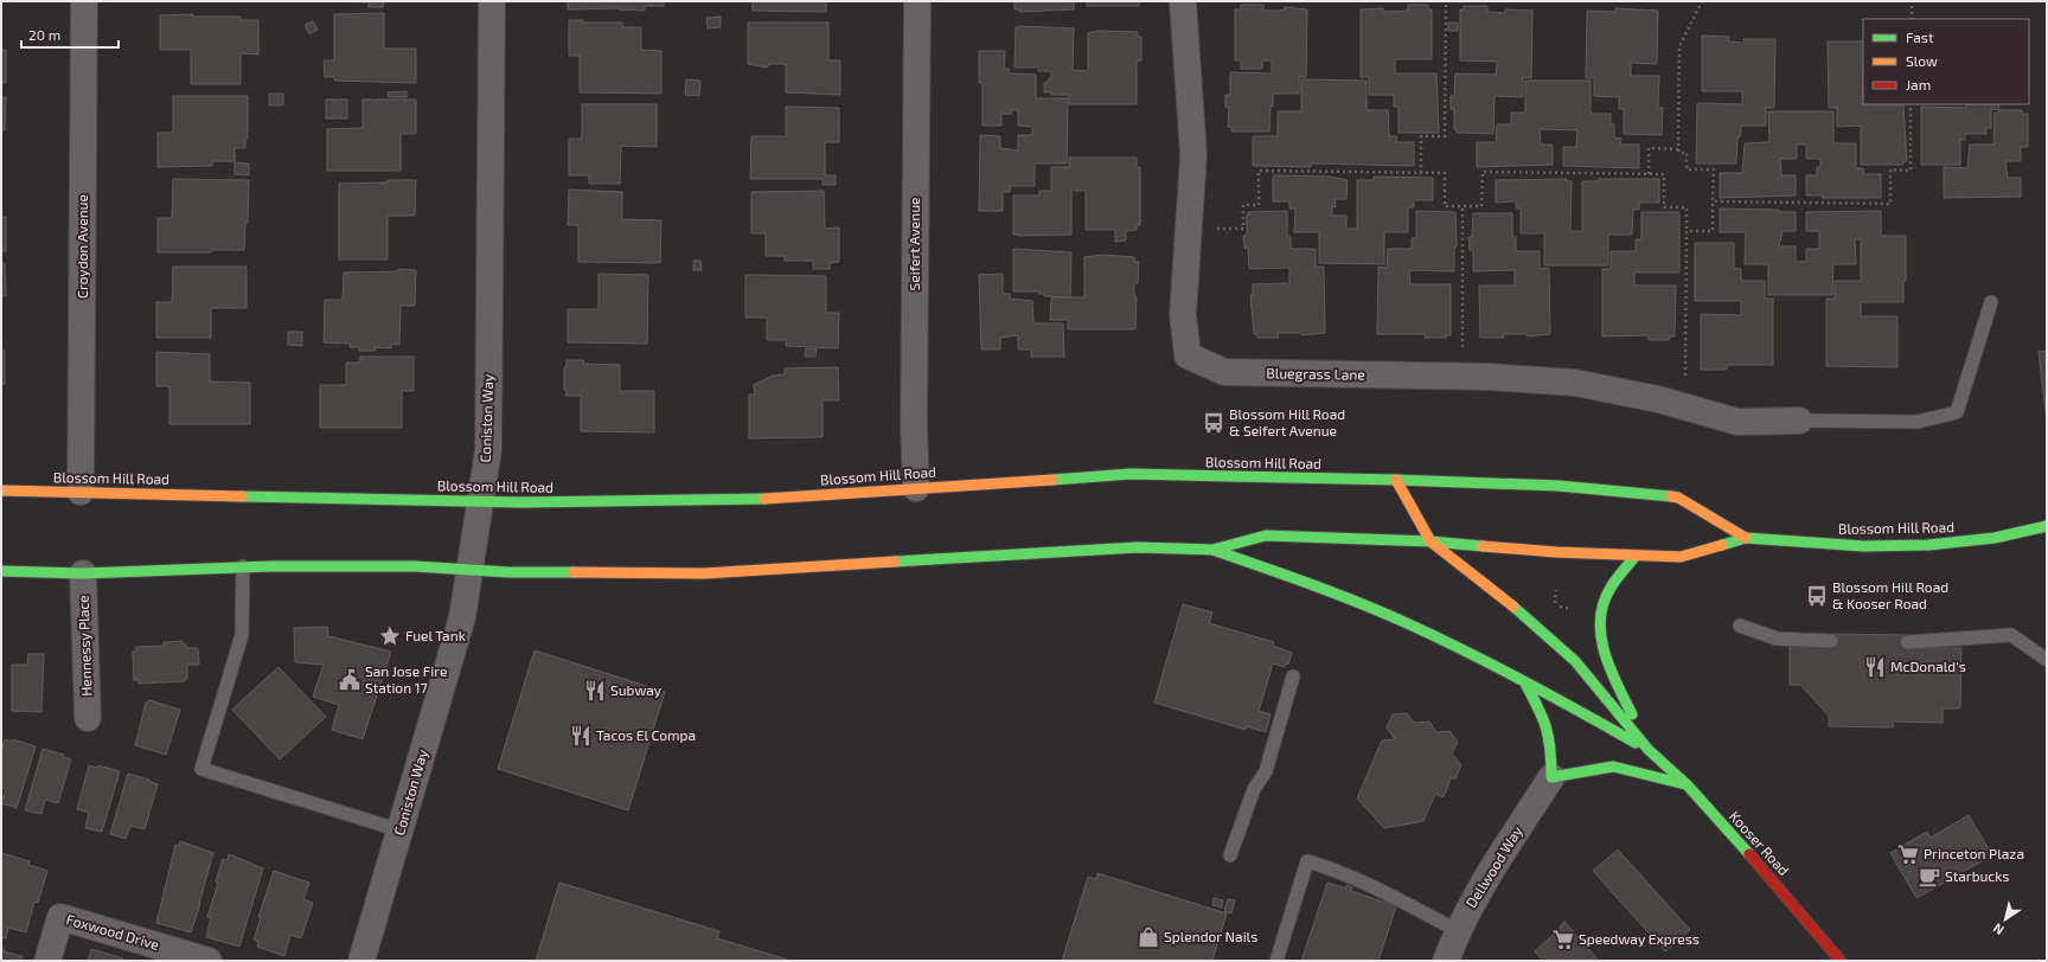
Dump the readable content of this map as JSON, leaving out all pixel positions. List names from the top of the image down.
{
  "streets": {
    "main road": ["Blossom Hill Road", "Kooser Road"],
    "street": [
      "Seifert Avenue",
      "Croydon Avenue",
      "Bluegrass Lane",
      "Coniston Way",
      "Hennessy Place",
      "Dellwood Way",
      "Foxwood Drive"
    ]
  },
  "crossings": [
    ["Seifert Avenue", "Blossom Hill Road"],
    ["Croydon Avenue", "Blossom Hill Road"],
    ["Coniston Way", "Blossom Hill Road"],
    ["Blossom Hill Road", "Hennessy Place"]
  ],
  "places": {
    "bus stop": ["Blossom Hill Road & Seifert Avenue", "Blossom Hill Road & Kooser Road"],
    "place": ["Fuel Tank"],
    "restaurant": ["McDonald's", "Subway", "Tacos El Compa"],
    "public building": ["San Jose Fire Station 17"],
    "supermarket": ["Princeton Plaza", "Speedway Express"],
    "cafe": ["Starbucks"],
    "shop": ["Splendor Nails"]
  },
  "legend": ["Fast", "Slow", "Jam"],
  "scale_bar": "20 m",
  "north": "bottom left"
}
